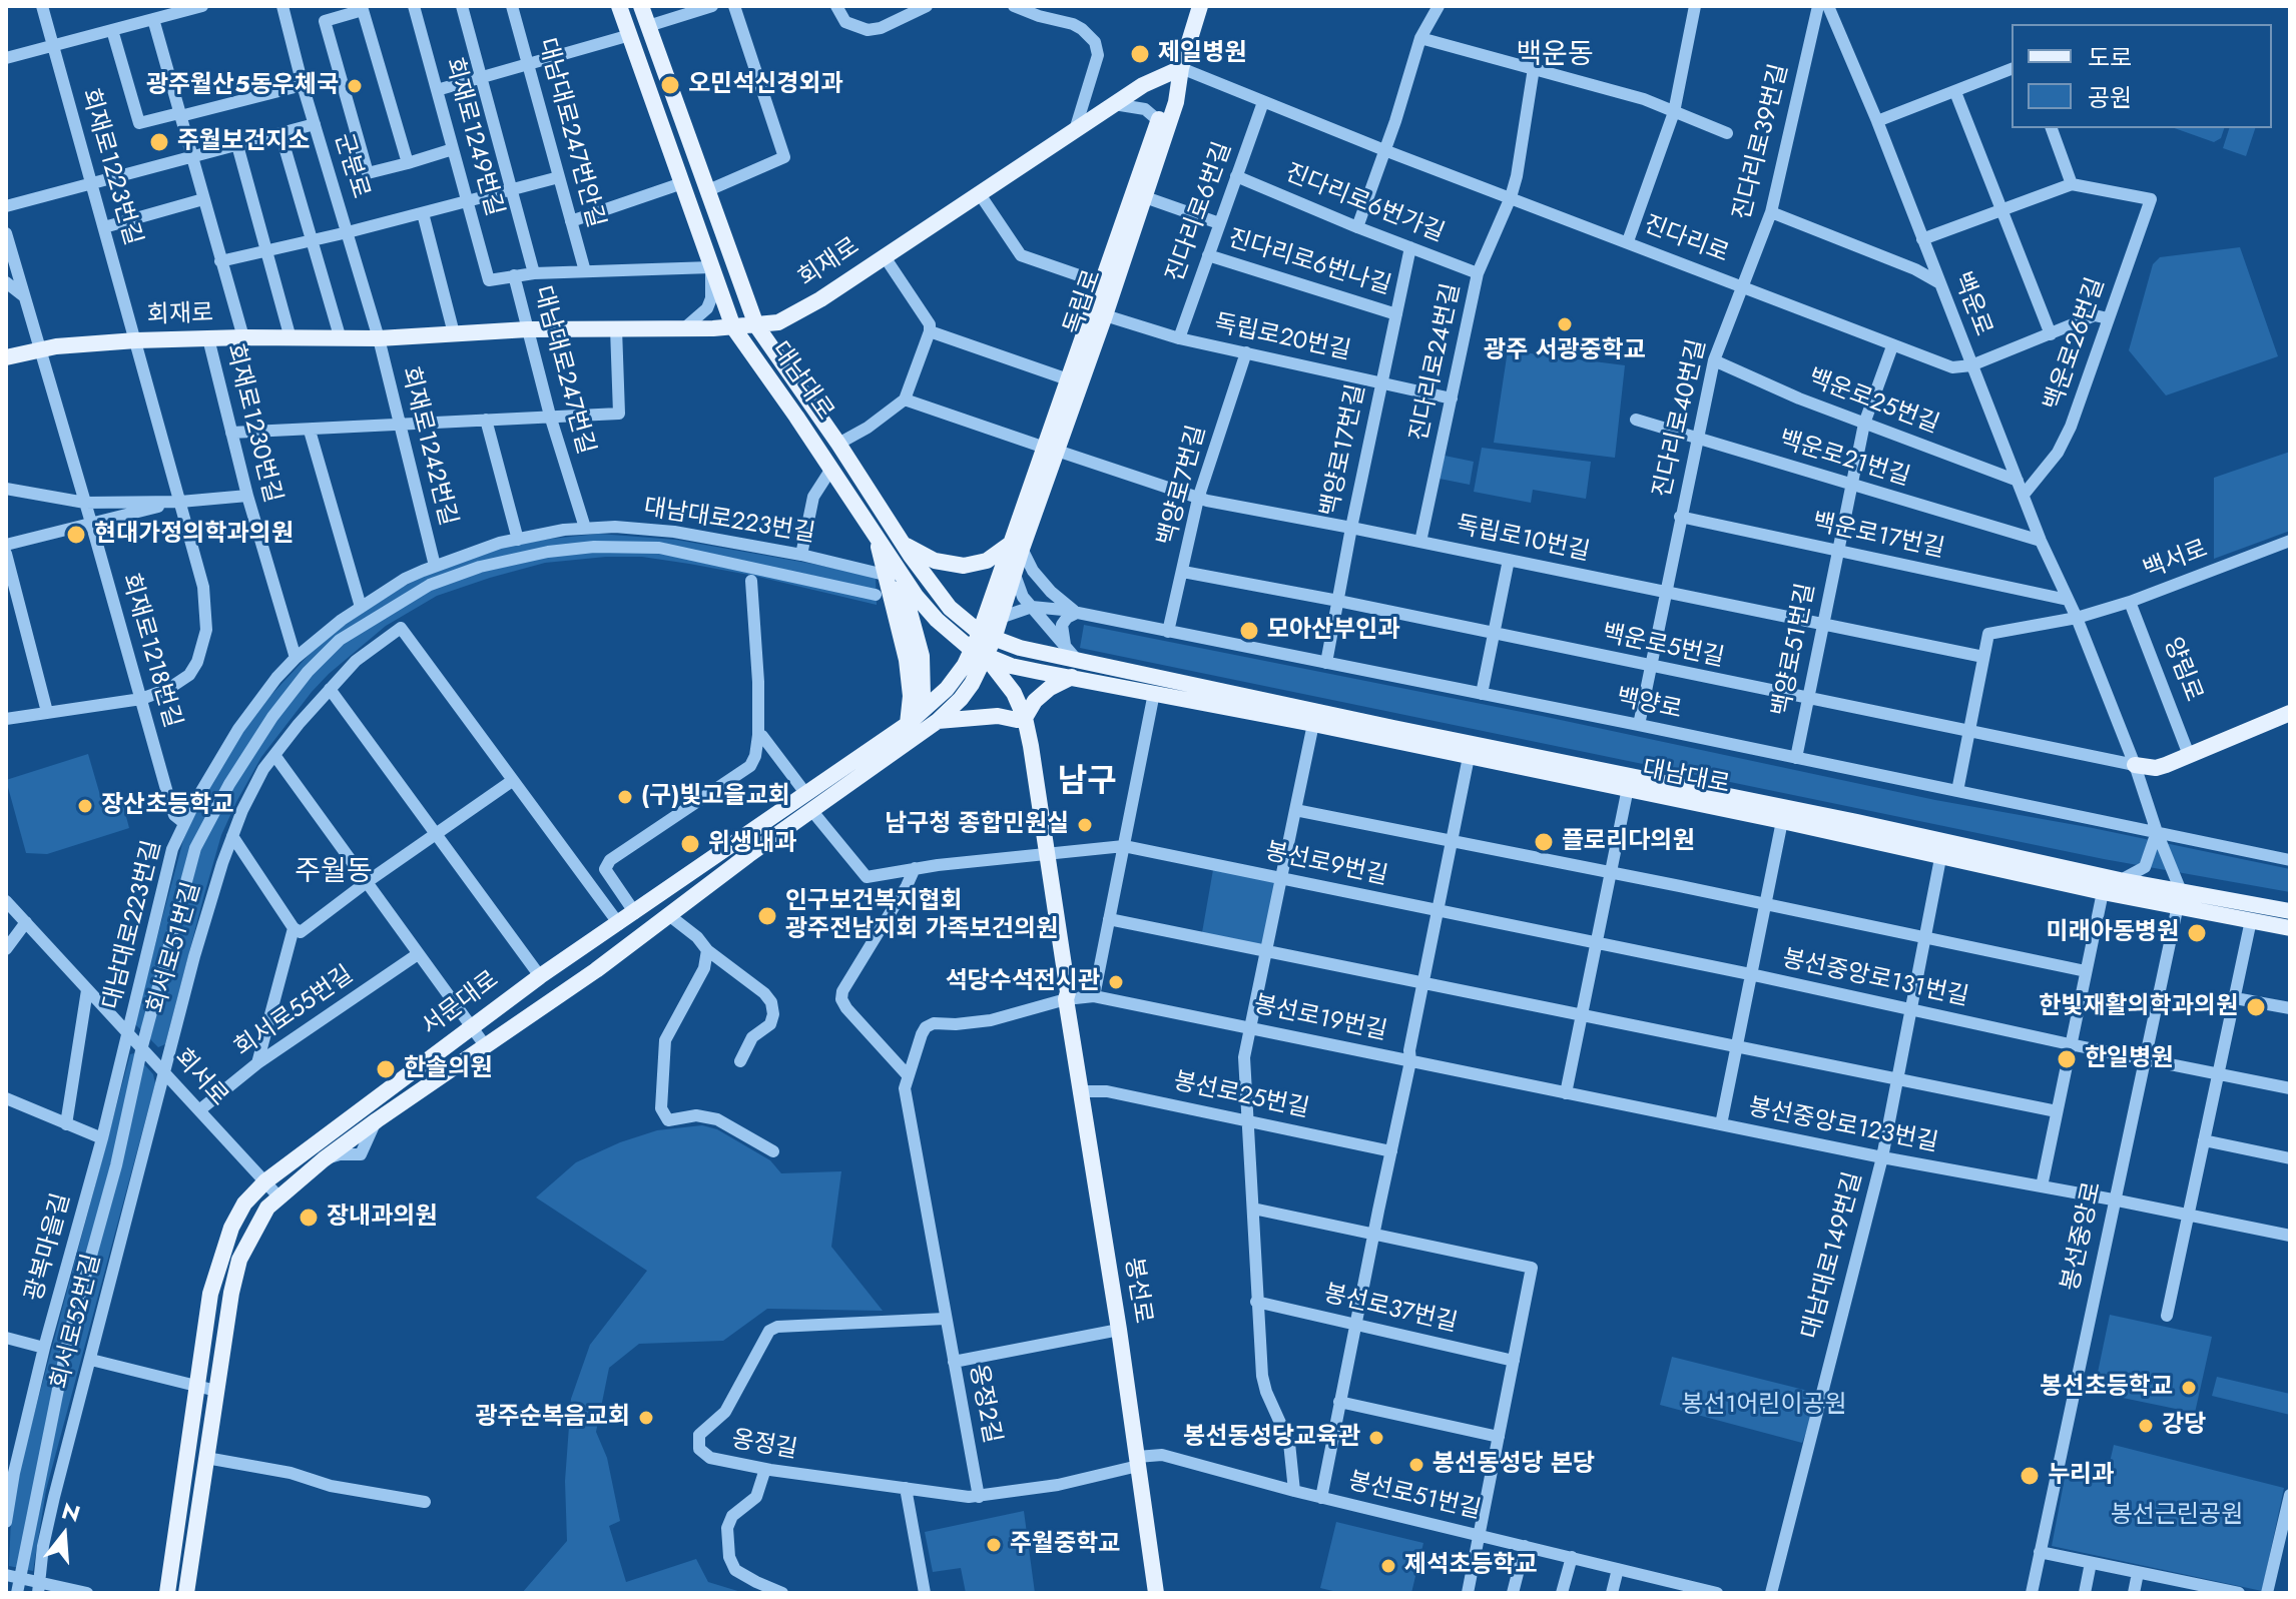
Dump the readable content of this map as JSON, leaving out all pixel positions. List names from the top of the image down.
{
  "streets": {
    "main road": [
      "회재로",
      "독립로",
      "대남대로",
      "서문대로",
      "봉선로"
    ],
    "street": [
      "대남대로247번안길",
      "회재로1249번길",
      "진다리로39번길",
      "군분로",
      "회재로1223번길",
      "진다리로6번가길",
      "진다리로6번길",
      "진다리로",
      "진다리로6번나길",
      "백운로",
      "독립로20번길",
      "백운로26번길",
      "진다리로24번길",
      "대남대로247번길",
      "백운로25번길",
      "진다리로40번길",
      "회재로1230번길",
      "회재로1242번길",
      "백양로17번길",
      "백운로21번길",
      "백양로7번길",
      "대남대로223번길",
      "백운로17번길",
      "독립로10번길",
      "백서로",
      "백운로5번길",
      "백양로51번길",
      "회재로1218번길",
      "양림로",
      "백양로",
      "봉선로9번길",
      "회서로51번길",
      "봉선중앙로131번길",
      "회서로55번길",
      "봉선로19번길",
      "회서로",
      "봉선로25번길",
      "봉선중앙로123번길",
      "봉선중앙로",
      "광복마을길",
      "대남대로149번길",
      "봉선로37번길",
      "회서로52번길",
      "옹정2길",
      "옹정길",
      "봉선로51번길"
    ]
  },
  "crossings": [
    ["대남대로247번안길", "대남대로247번길"],
    ["회재로1249번길", "대남대로247번길"],
    ["진다리로39번길", "진다리로"],
    ["진다리로39번길", "백운로"],
    ["진다리로39번길", "진다리로40번길"],
    ["군분로", "회재로"],
    ["군분로", "회재로1242번길"],
    ["회재로1223번길", "회재로"],
    ["회재로1223번길", "회재로1218번길"],
    ["진다리로6번가길", "진다리로6번길"],
    ["진다리로6번가길", "진다리로24번길"],
    ["진다리로6번가길", "백양로17번길"],
    ["진다리로6번길", "진다리로"],
    ["진다리로6번길", "진다리로6번나길"],
    ["진다리로6번길", "독립로20번길"],
    ["진다리로", "회재로"],
    ["진다리로", "독립로"],
    ["진다리로", "백운로"],
    ["진다리로", "진다리로24번길"],
    ["진다리로", "진다리로40번길"],
    ["진다리로", "백양로51번길"],
    ["회재로", "독립로"],
    ["회재로", "대남대로247번길"],
    ["회재로", "대남대로"],
    ["회재로", "회재로1230번길"],
    ["회재로", "회재로1242번길"],
    ["회재로", "회재로1218번길"],
    ["진다리로6번나길", "백양로17번길"],
    ["독립로", "독립로20번길"],
    ["독립로", "대남대로"],
    ["독립로", "독립로10번길"],
    ["독립로", "백양로"],
    ["독립로", "서문대로"],
    ["백운로", "백운로26번길"],
    ["백운로", "대남대로"],
    ["백운로", "백운로25번길"],
    ["백운로", "백운로21번길"],
    ["백운로", "백운로17번길"],
    ["백운로", "백서로"],
    ["백운로", "백운로5번길"],
    ["백운로", "백양로"],
    ["백운로", "봉선중앙로"],
    ["독립로20번길", "진다리로24번길"],
    ["독립로20번길", "백양로17번길"],
    ["독립로20번길", "백양로7번길"],
    ["진다리로24번길", "독립로10번길"],
    ["대남대로247번길", "대남대로"],
    ["대남대로247번길", "대남대로223번길"],
    ["대남대로", "대남대로223번길"],
    ["대남대로", "서문대로"],
    ["대남대로", "봉선중앙로"],
    ["대남대로", "대남대로149번길"],
    ["대남대로", "봉선로"],
    ["백운로25번길", "진다리로40번길"],
    ["백운로25번길", "백양로51번길"],
    ["진다리로40번길", "백운로21번길"],
    ["진다리로40번길", "백운로17번길"],
    ["진다리로40번길", "독립로10번길"],
    ["진다리로40번길", "백운로5번길"],
    ["진다리로40번길", "백양로"],
    ["회재로1230번길", "대남대로223번길"],
    ["회재로1242번길", "대남대로223번길"],
    ["백양로17번길", "독립로10번길"],
    ["백양로17번길", "백운로5번길"],
    ["백양로17번길", "백양로"],
    ["백운로21번길", "백양로51번길"],
    ["백양로7번길", "독립로10번길"],
    ["백양로7번길", "백운로5번길"],
    ["백양로7번길", "백양로"],
    ["대남대로223번길", "회재로1218번길"],
    ["대남대로223번길", "회서로"],
    ["대남대로223번길", "광복마을길"],
    ["백운로17번길", "백양로51번길"],
    ["독립로10번길", "백양로51번길"],
    ["백서로", "양림로"],
    ["백운로5번길", "백양로51번길"],
    ["백양로51번길", "백양로"],
    ["봉선로9번길", "봉선중앙로131번길"],
    ["봉선로9번길", "서문대로"],
    ["봉선로9번길", "봉선로"],
    ["회서로51번길", "회서로"],
    ["회서로51번길", "회서로52번길"],
    ["봉선중앙로131번길", "봉선중앙로"],
    ["봉선중앙로131번길", "대남대로149번길"],
    ["서문대로", "회서로"],
    ["서문대로", "봉선로"],
    ["회서로55번길", "회서로"],
    ["봉선로19번길", "봉선중앙로123번길"],
    ["봉선로19번길", "봉선로"],
    ["봉선로19번길", "옹정2길"],
    ["회서로", "광복마을길"],
    ["회서로", "회서로52번길"],
    ["봉선로25번길", "봉선로"],
    ["봉선중앙로123번길", "봉선중앙로"],
    ["봉선중앙로123번길", "대남대로149번길"],
    ["봉선로", "옹정길"],
    ["봉선로", "봉선로51번길"],
    ["옹정2길", "옹정길"],
    ["옹정길", "봉선로51번길"]
  ],
  "districts": ["백운동", "남구", "주월동"],
  "parks": ["봉선1어린이공원", "봉선근린공원"],
  "places": [
    "제일병원",
    "오민석신경외과",
    "광주월산5동우체국",
    "주월보건지소",
    "광주 서광중학교",
    "현대가정의학과의원",
    "모아산부인과",
    "(구)빛고을교회",
    "장산초등학교",
    "남구청 종합민원실",
    "플로리다의원",
    "위생내과",
    "인구보건복지협회 광주전남지회 가족보건의원",
    "미래아동병원",
    "석당수석전시관",
    "한빛재활의학과의원",
    "한일병원",
    "한솔의원",
    "장내과의원",
    "봉선초등학교",
    "광주순복음교회",
    "강당",
    "봉선동성당교육관",
    "봉선동성당 본당",
    "누리과",
    "주월중학교",
    "제석초등학교"
  ],
  "legend": ["도로", "공원"],
  "north": "top"
}
